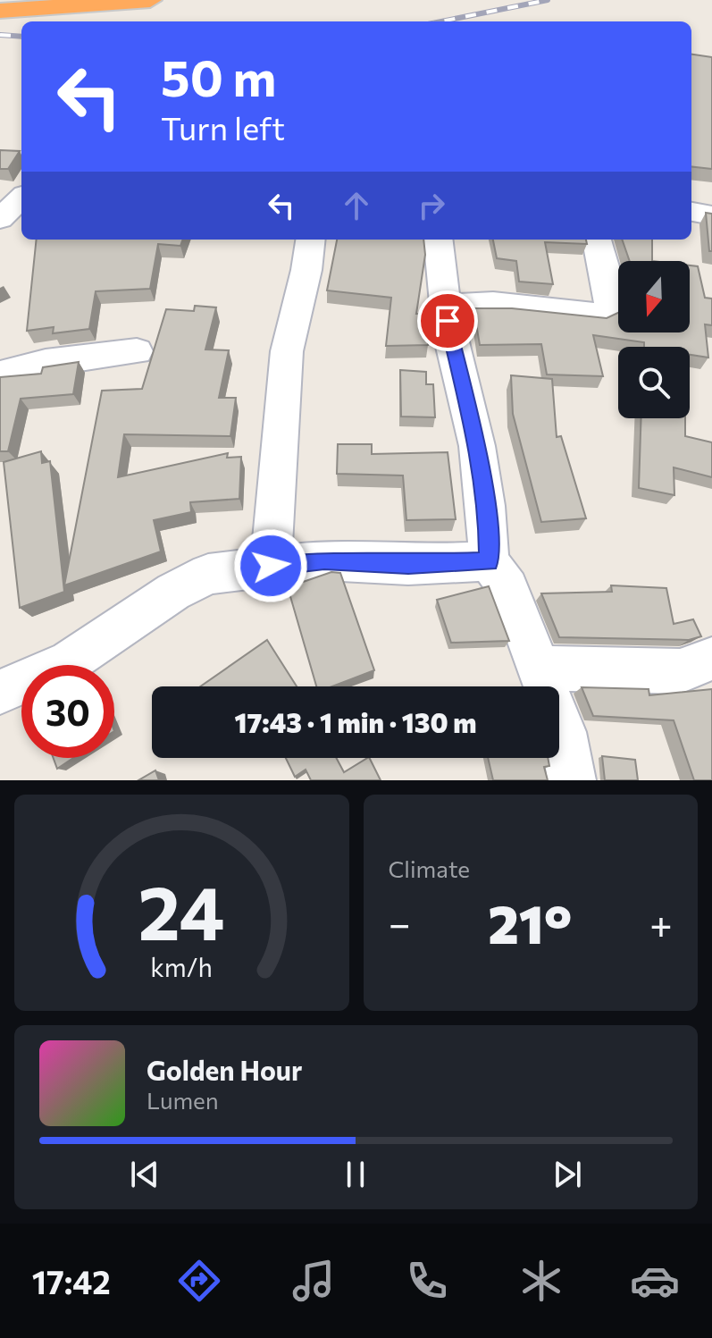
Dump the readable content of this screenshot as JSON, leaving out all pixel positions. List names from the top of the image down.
{
  "north": "bottom",
  "page": {
    "turn": ["50 m", "Turn left"],
    "limit": "30",
    "trip": "17:43 · 1 min · 130 m",
    "tile": "Climate",
    "heat": ["−", "21°", "+"],
    "song": ["Golden Hour", "Lumen"],
    "tabs": "17:42",
    "gauge": ["24", "km/h"]
  }
}
